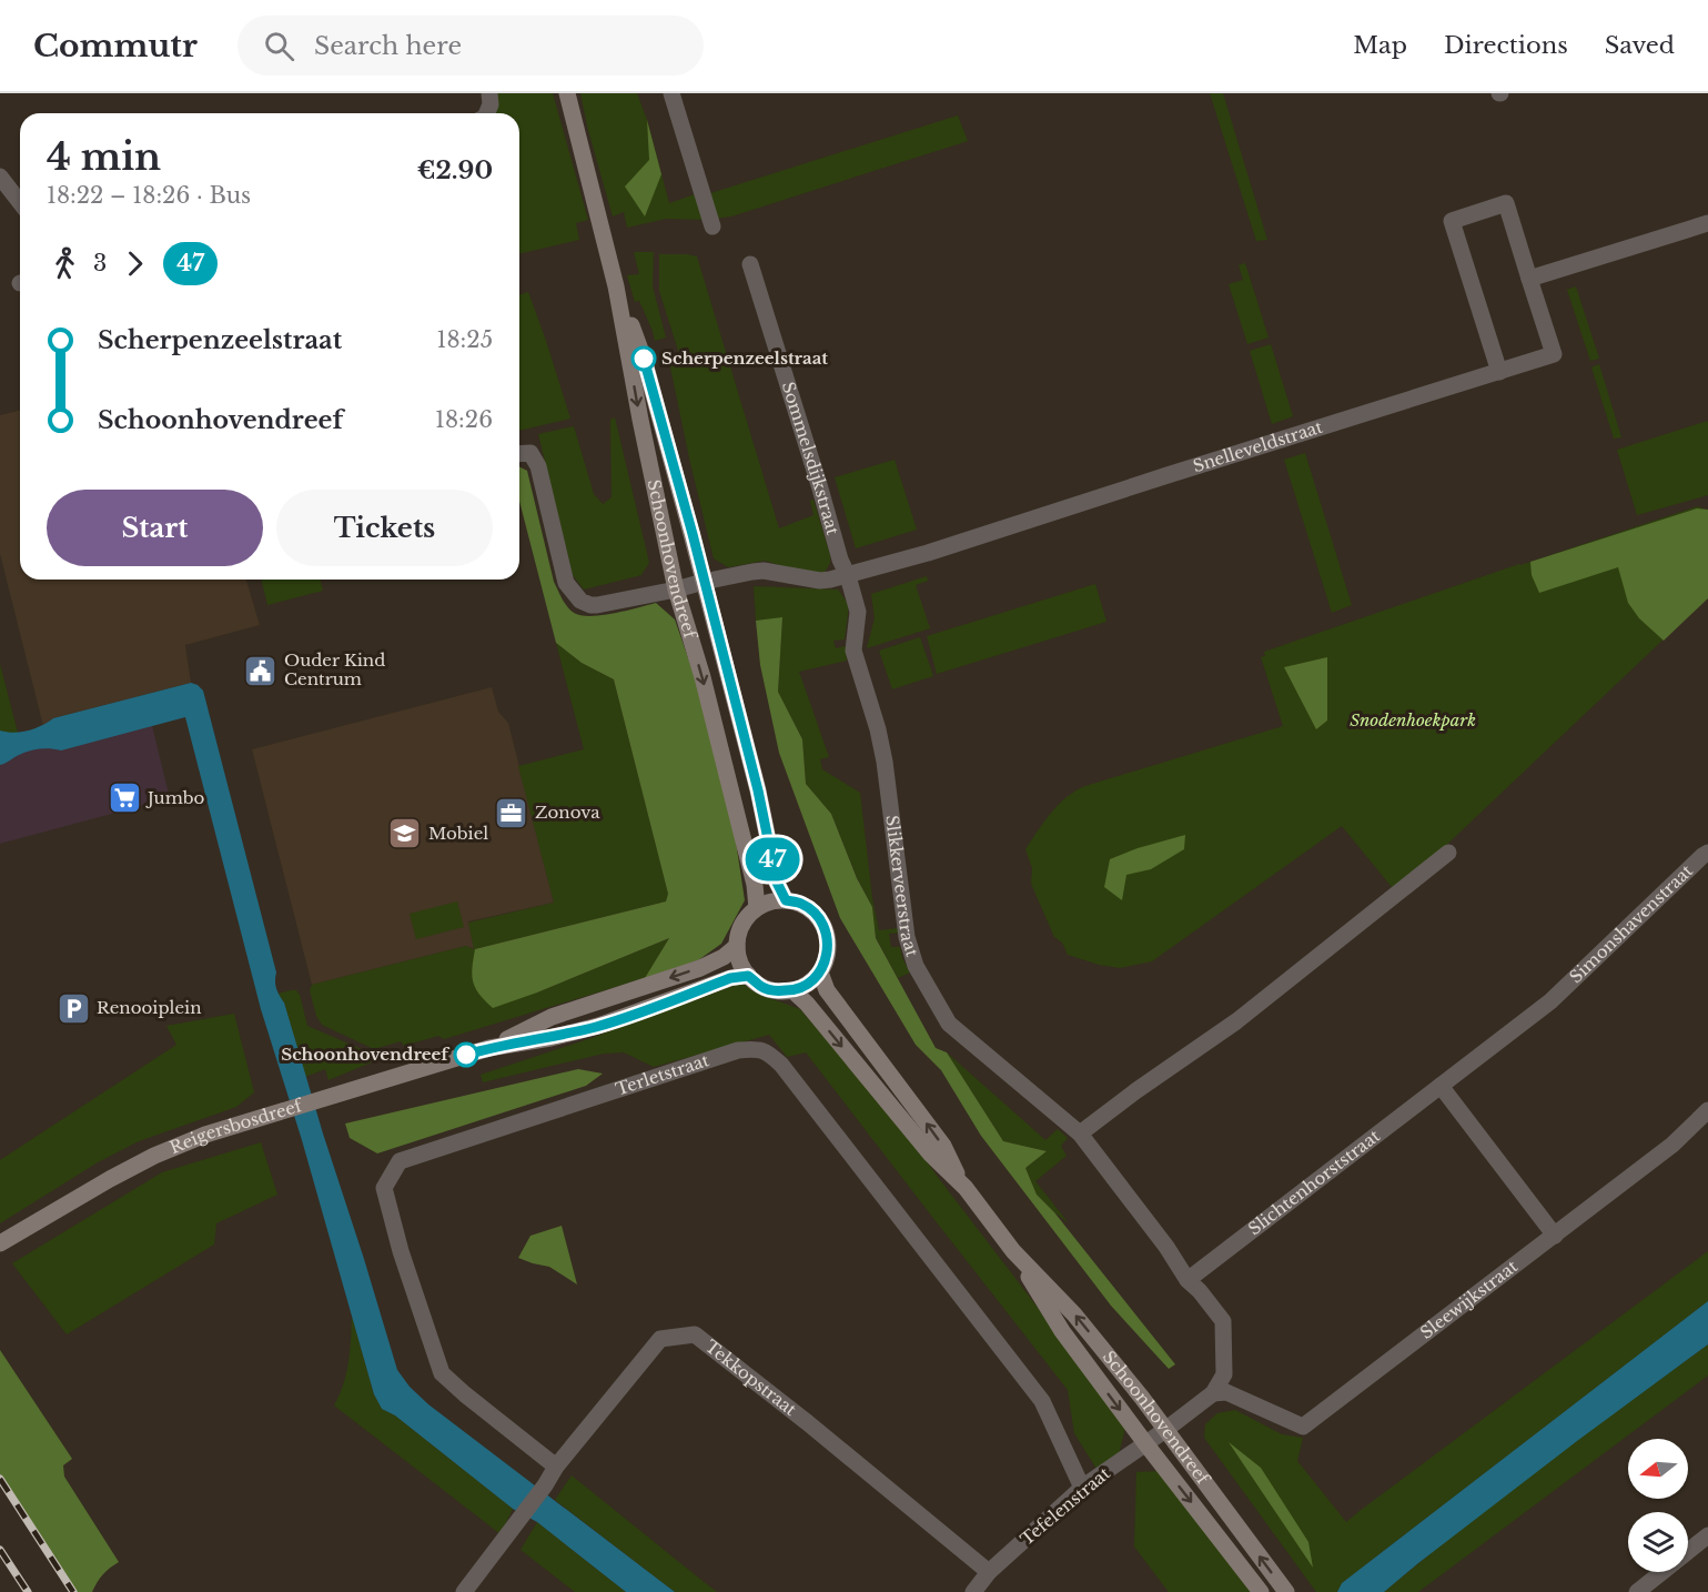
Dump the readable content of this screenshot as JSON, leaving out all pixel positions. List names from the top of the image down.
{
  "streets": {
    "street": [
      "Snelleveldstraat",
      "Sommelsdijkstraat",
      "Schoonhovendreef",
      "Slikkerveerstraat",
      "Simonshavenstraat",
      "Terletstraat",
      "Reigersbosdreef",
      "Slichtenhorststraat",
      "Sleewijkstraat",
      "Tekkopstraat",
      "Tefelenstraat"
    ]
  },
  "crossings": [
    ["Snelleveldstraat", "Sommelsdijkstraat"],
    ["Snelleveldstraat", "Schoonhovendreef"],
    ["Snelleveldstraat", "Slikkerveerstraat"],
    ["Sommelsdijkstraat", "Slikkerveerstraat"],
    ["Schoonhovendreef", "Reigersbosdreef"],
    ["Schoonhovendreef", "Tefelenstraat"],
    ["Slikkerveerstraat", "Slichtenhorststraat"],
    ["Slikkerveerstraat", "Sleewijkstraat"],
    ["Simonshavenstraat", "Slichtenhorststraat"],
    ["Terletstraat", "Tekkopstraat"],
    ["Terletstraat", "Tefelenstraat"],
    ["Tekkopstraat", "Tefelenstraat"]
  ],
  "parks": ["Snodenhoekpark"],
  "places": {
    "other": ["Scherpenzeelstraat", "Schoonhovendreef"],
    "public building": ["Ouder Kind Centrum"],
    "supermarket": ["Jumbo"],
    "office": ["Zonova"],
    "school or university": ["Mobiel"],
    "parking": ["Renooiplein"]
  },
  "lines": ["bus line 47"],
  "north": "left",
  "page": {
    "header": "Commutr",
    "search": "Search here",
    "nav": ["Map", "Directions", "Saved"],
    "on_map": "47",
    "heading": ["4 min", "18:22 – 18:26 · Bus", "€2.90"],
    "legs": ["3", "47"],
    "list": [
      {
        "name": "Scherpenzeelstraat",
        "value": "18:25"
      },
      {
        "name": "Schoonhovendreef",
        "value": "18:26"
      }
    ],
    "buttons": ["Start", "Tickets"]
  }
}
